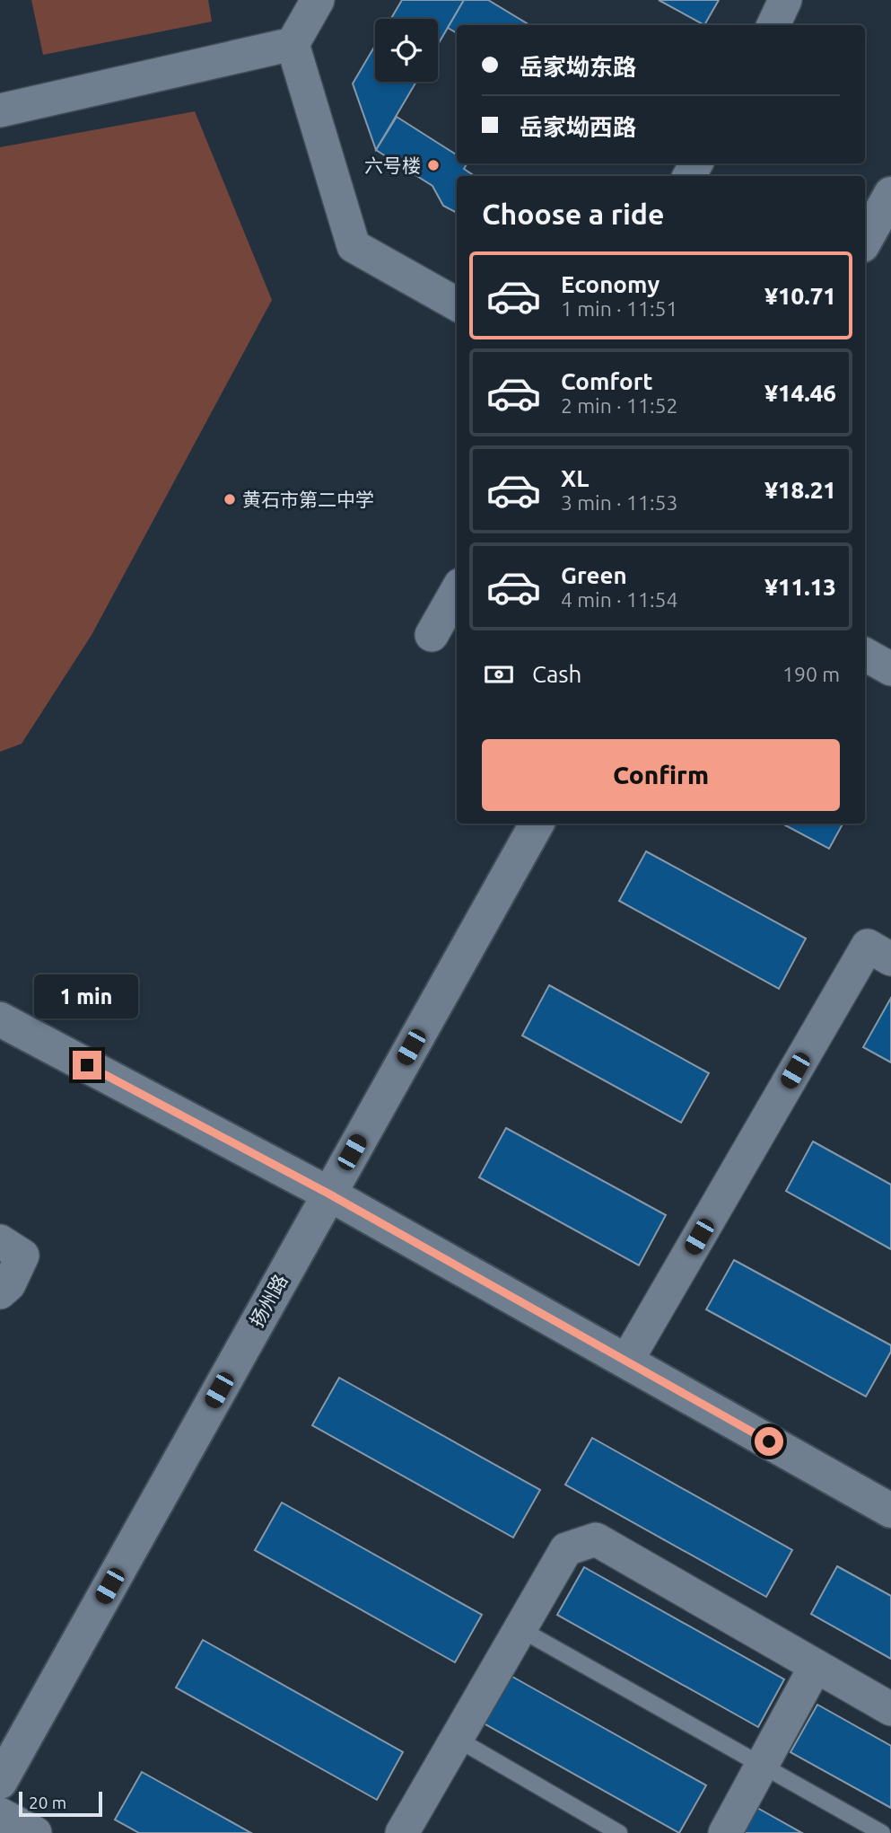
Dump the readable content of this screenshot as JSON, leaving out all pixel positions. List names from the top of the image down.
{
  "streets": {
    "street": ["扬州路"]
  },
  "places": ["六号楼", "黄石市第二中学"],
  "scale_bar": "20 m",
  "page": {
    "banner": ["岳家坳东路", "岳家坳西路"],
    "heading": "Choose a ride",
    "list": [
      {
        "name": "Economy",
        "note": "1 min · 11:51",
        "value": "¥10.71"
      },
      {
        "name": "Comfort",
        "note": "2 min · 11:52",
        "value": "¥14.46"
      },
      {
        "name": "XL",
        "note": "3 min · 11:53",
        "value": "¥18.21"
      },
      {
        "name": "Green",
        "note": "4 min · 11:54",
        "value": "¥11.13"
      }
    ],
    "pay": ["Cash", "190 m"],
    "buttons": "Confirm",
    "bubble": "1 min",
    "scale": "20 m"
  }
}
